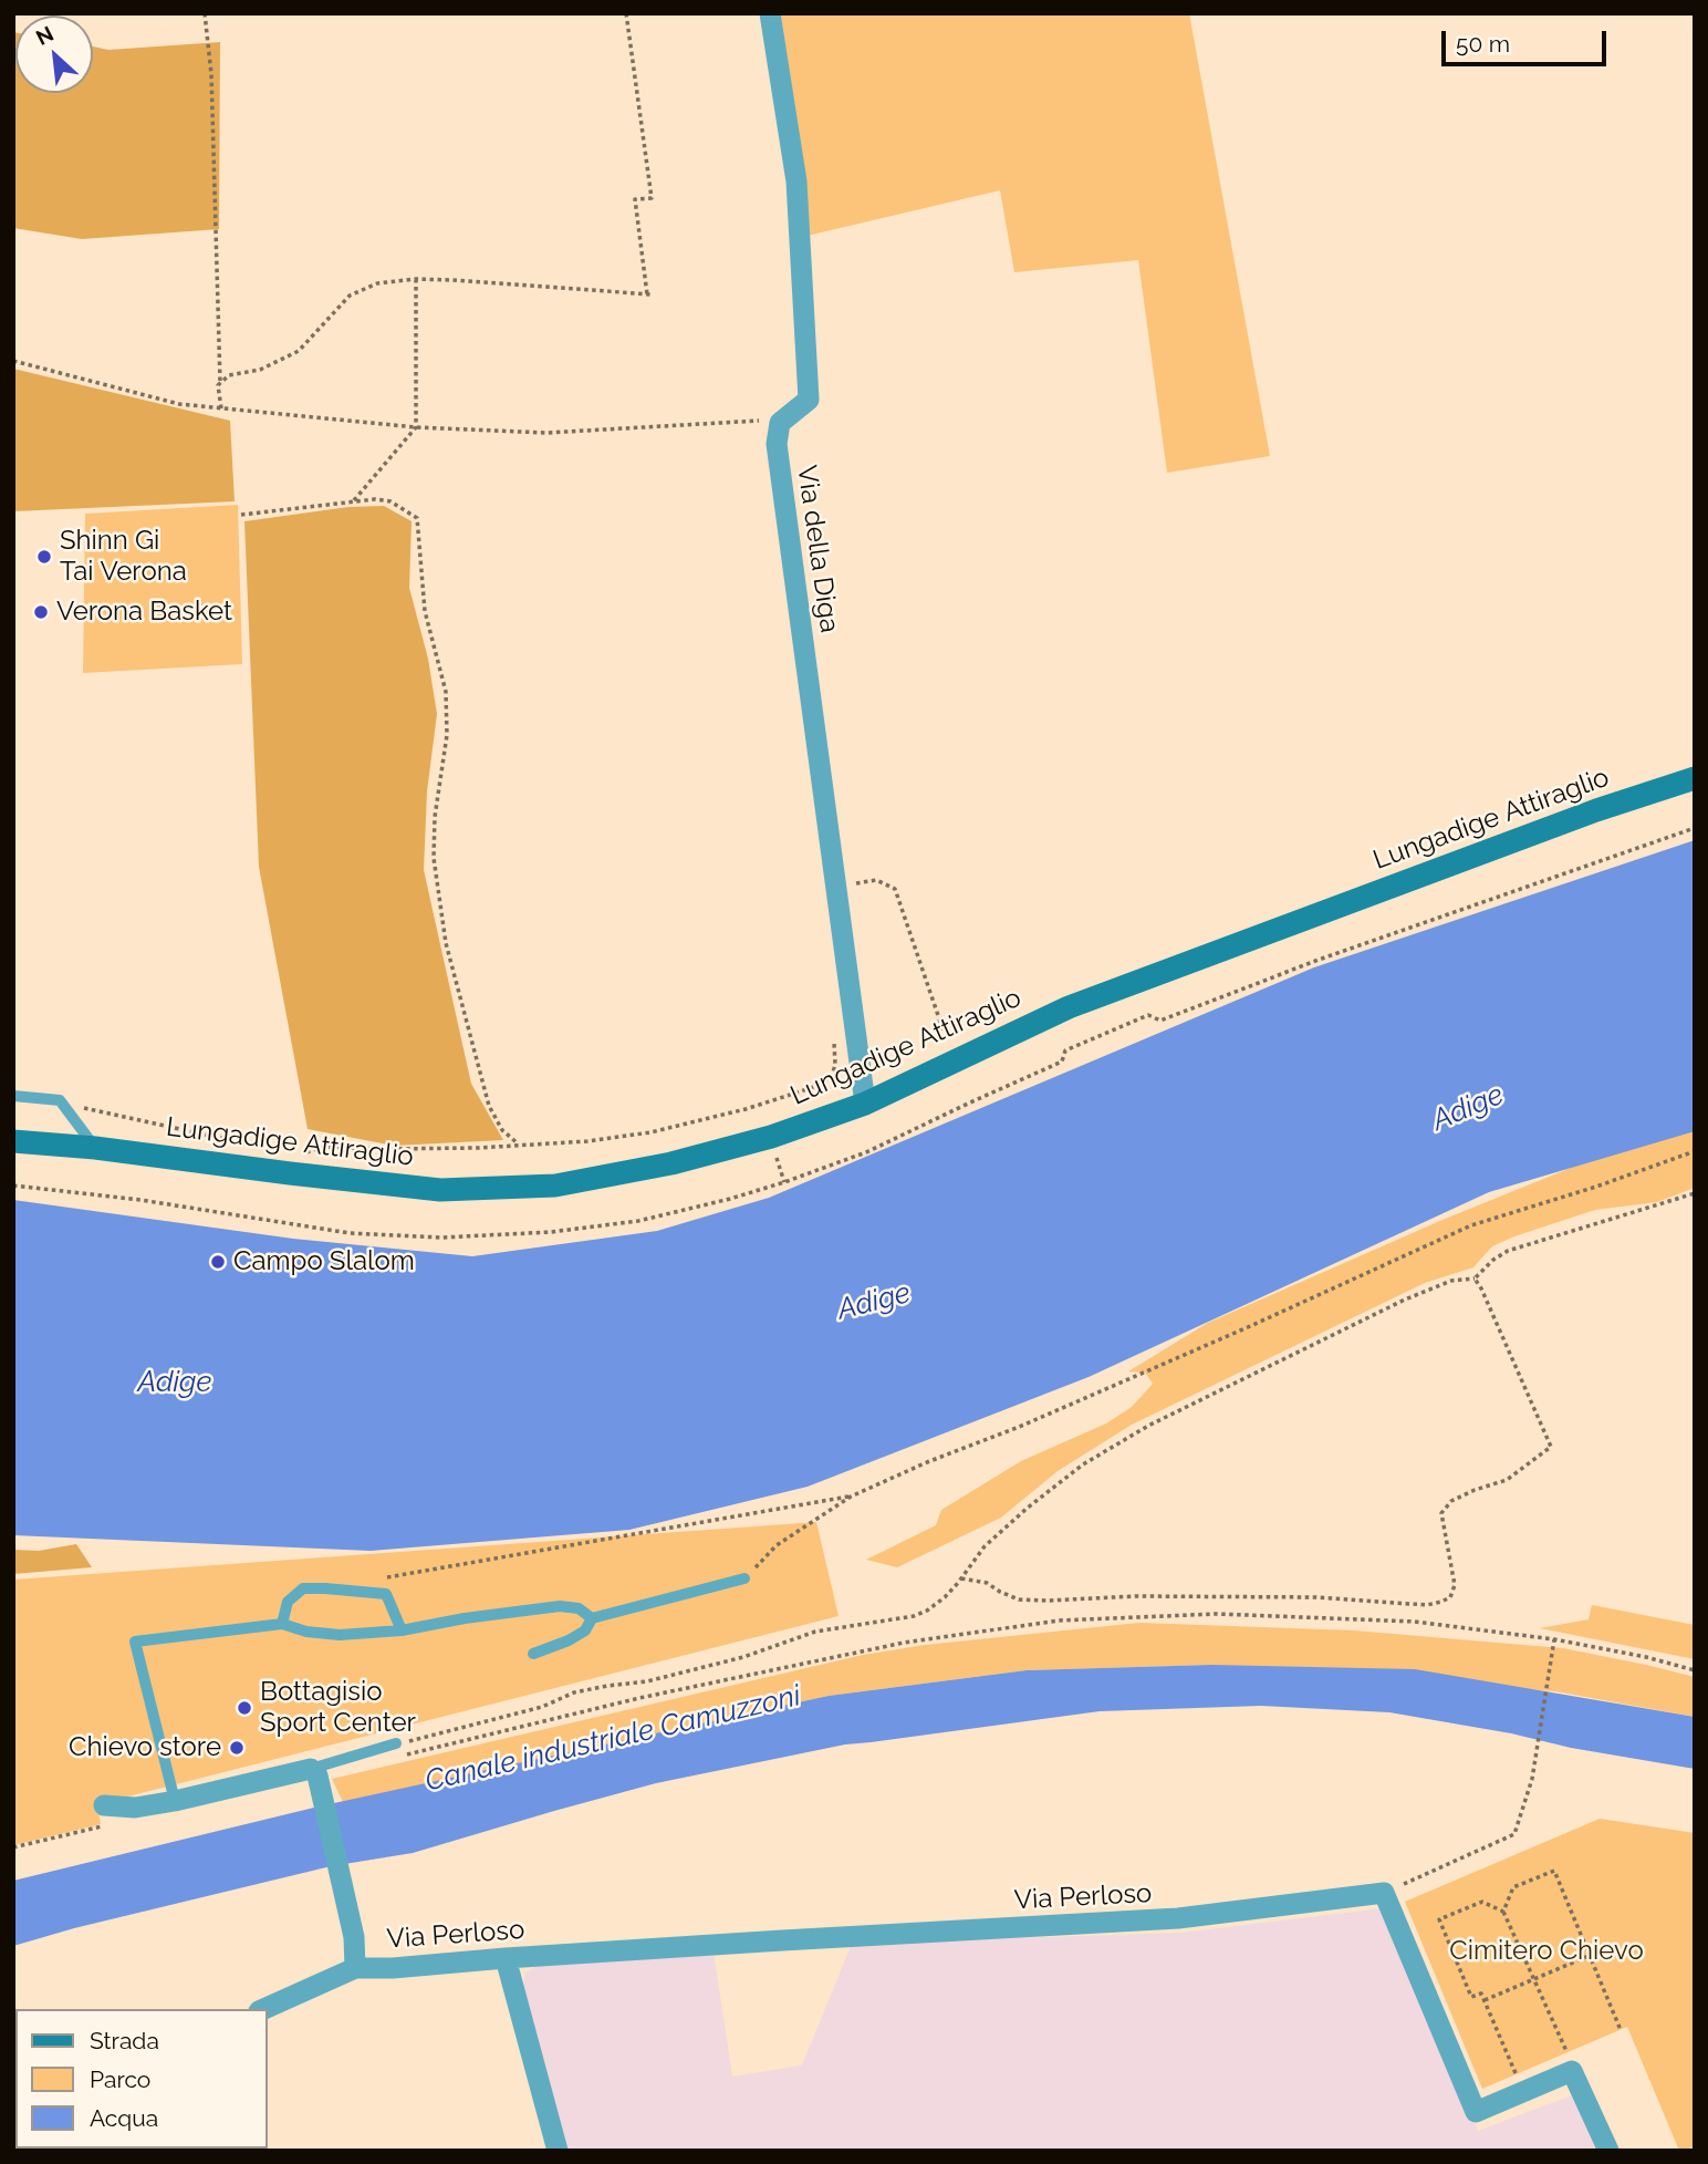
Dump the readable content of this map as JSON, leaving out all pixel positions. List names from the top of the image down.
{
  "streets": {
    "street": ["Via della Diga", "Lungadige Attiraglio", "Via Perloso"]
  },
  "crossings": [
    ["Via della Diga", "Lungadige Attiraglio"]
  ],
  "water": ["Adige", "Canale industriale Camuzzoni"],
  "parks": ["Cimitero Chievo"],
  "places": [
    "Shinn Gi Tai Verona",
    "Verona Basket",
    "Campo Slalom",
    "Bottagisio Sport Center",
    "Chievo store"
  ],
  "legend": ["Strada", "Parco", "Acqua"],
  "scale_bar": "50 m",
  "north": "top left"
}
